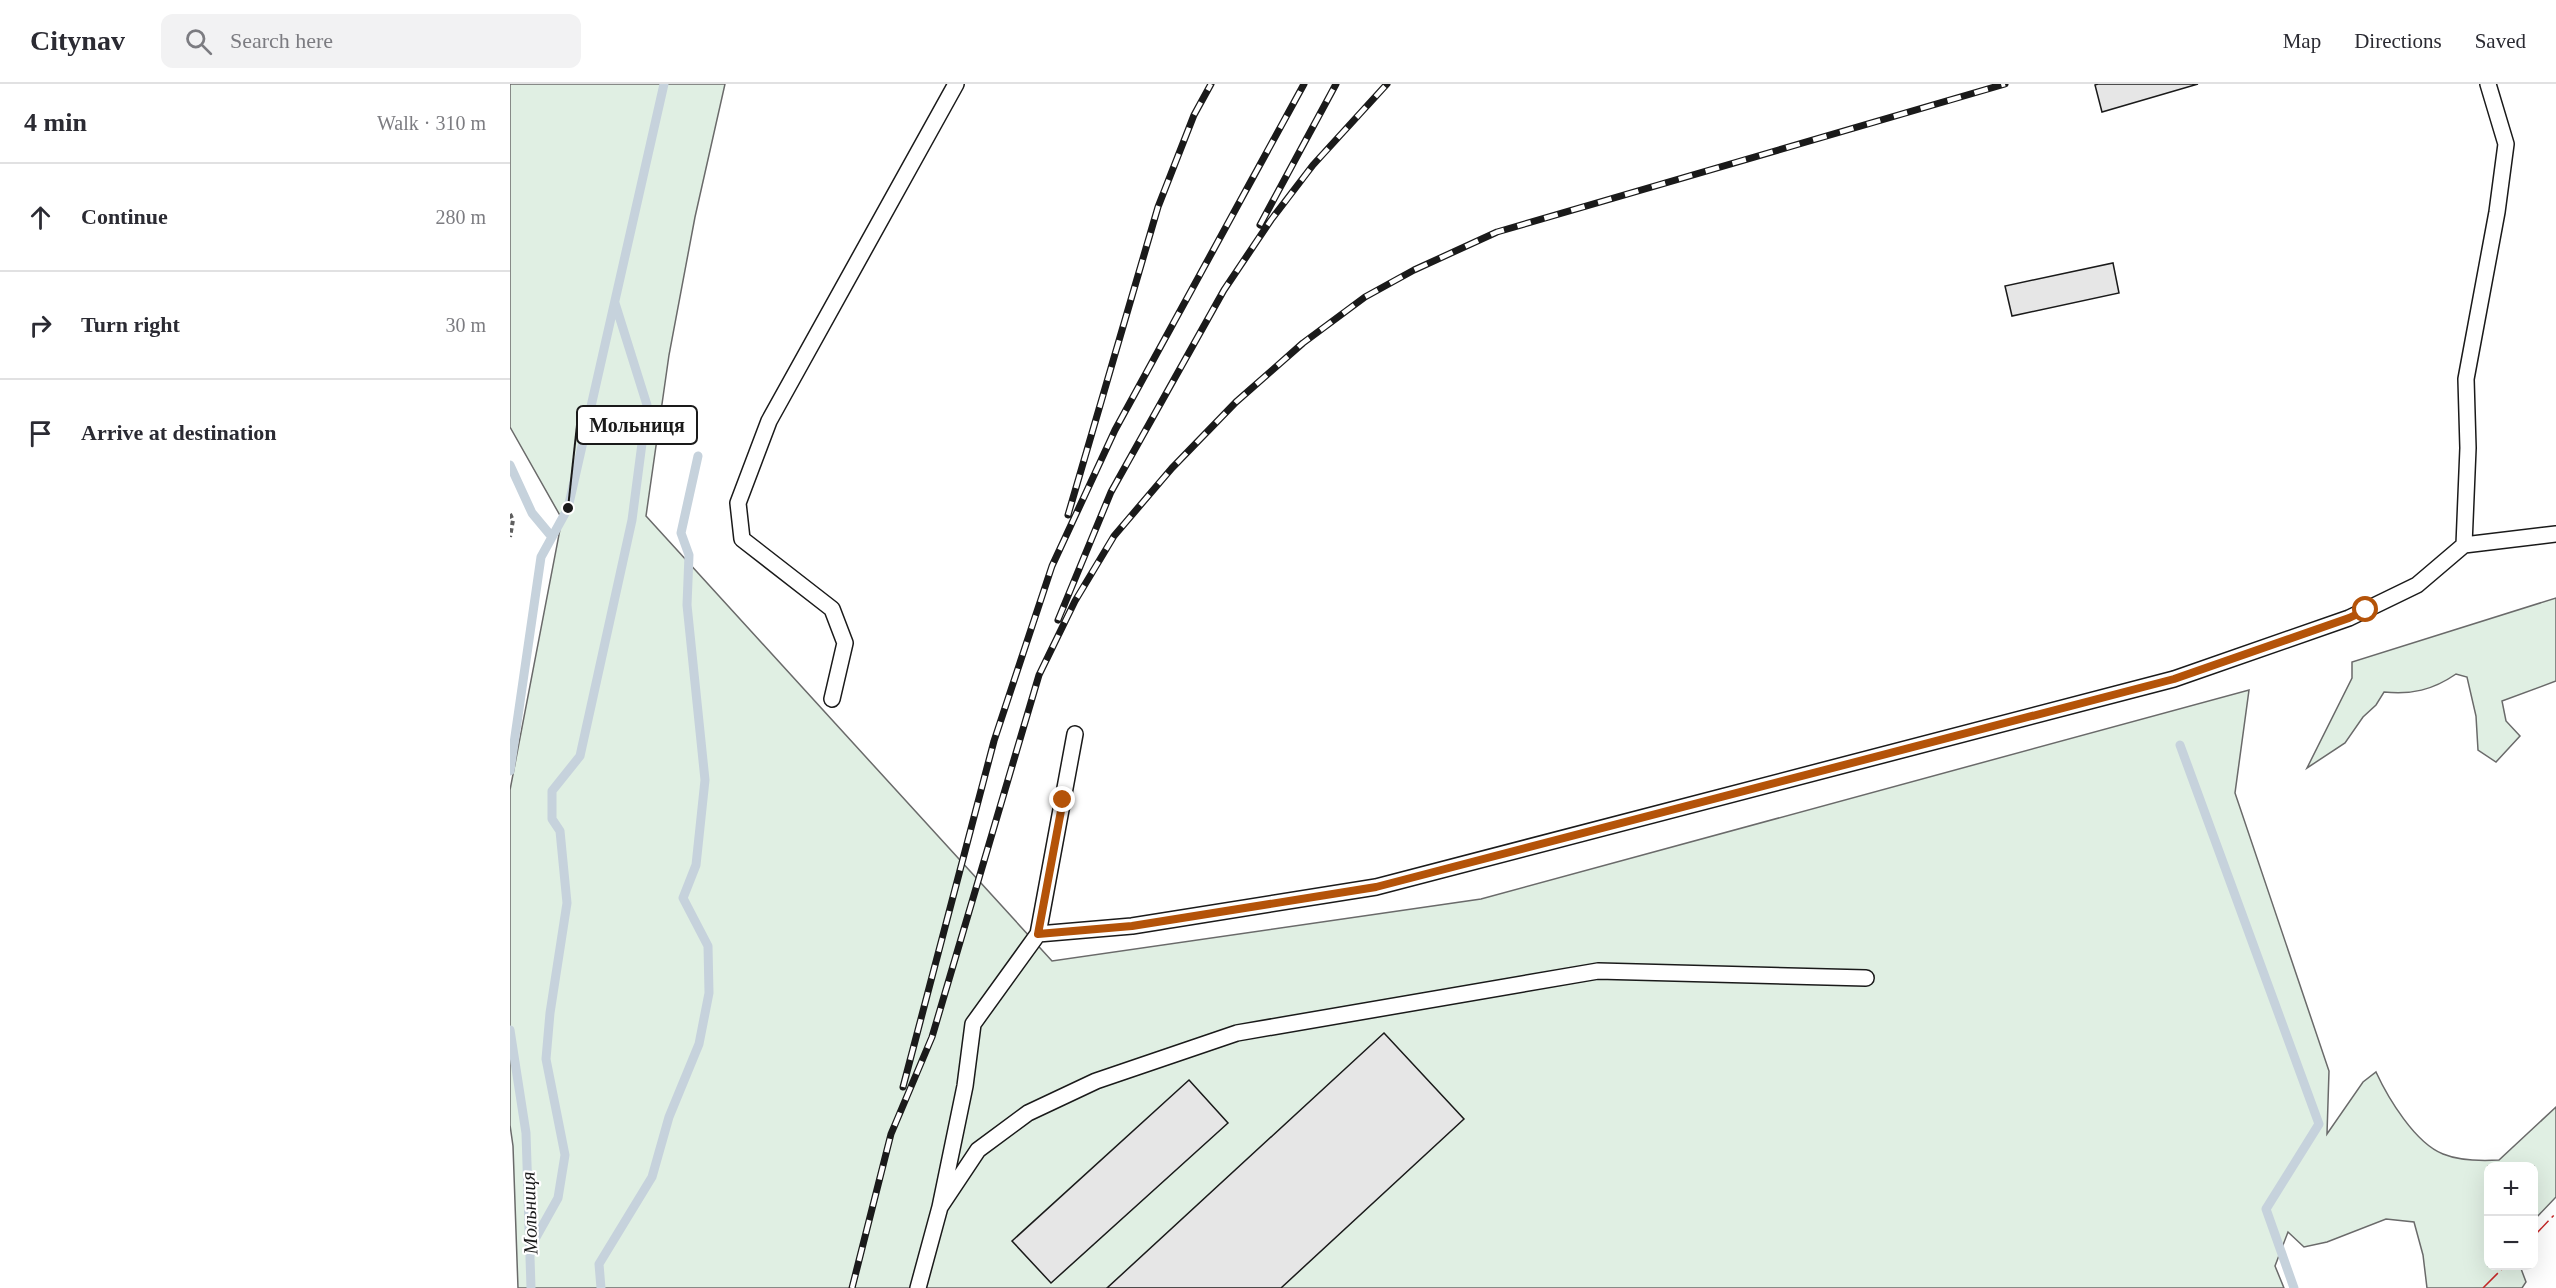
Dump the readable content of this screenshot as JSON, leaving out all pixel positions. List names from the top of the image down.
{
  "water": ["Мольниця"],
  "places": ["Мольниця"],
  "page": {
    "header": "Citynav",
    "search": "Search here",
    "nav": ["Map", "Directions", "Saved"],
    "heading": ["4 min", "Walk · 310 m"],
    "list": [
      ["Continue", "280 m"],
      ["Turn right", "30 m"],
      "Arrive at destination"
    ],
    "map_buttons": ["+", "−"]
  }
}
